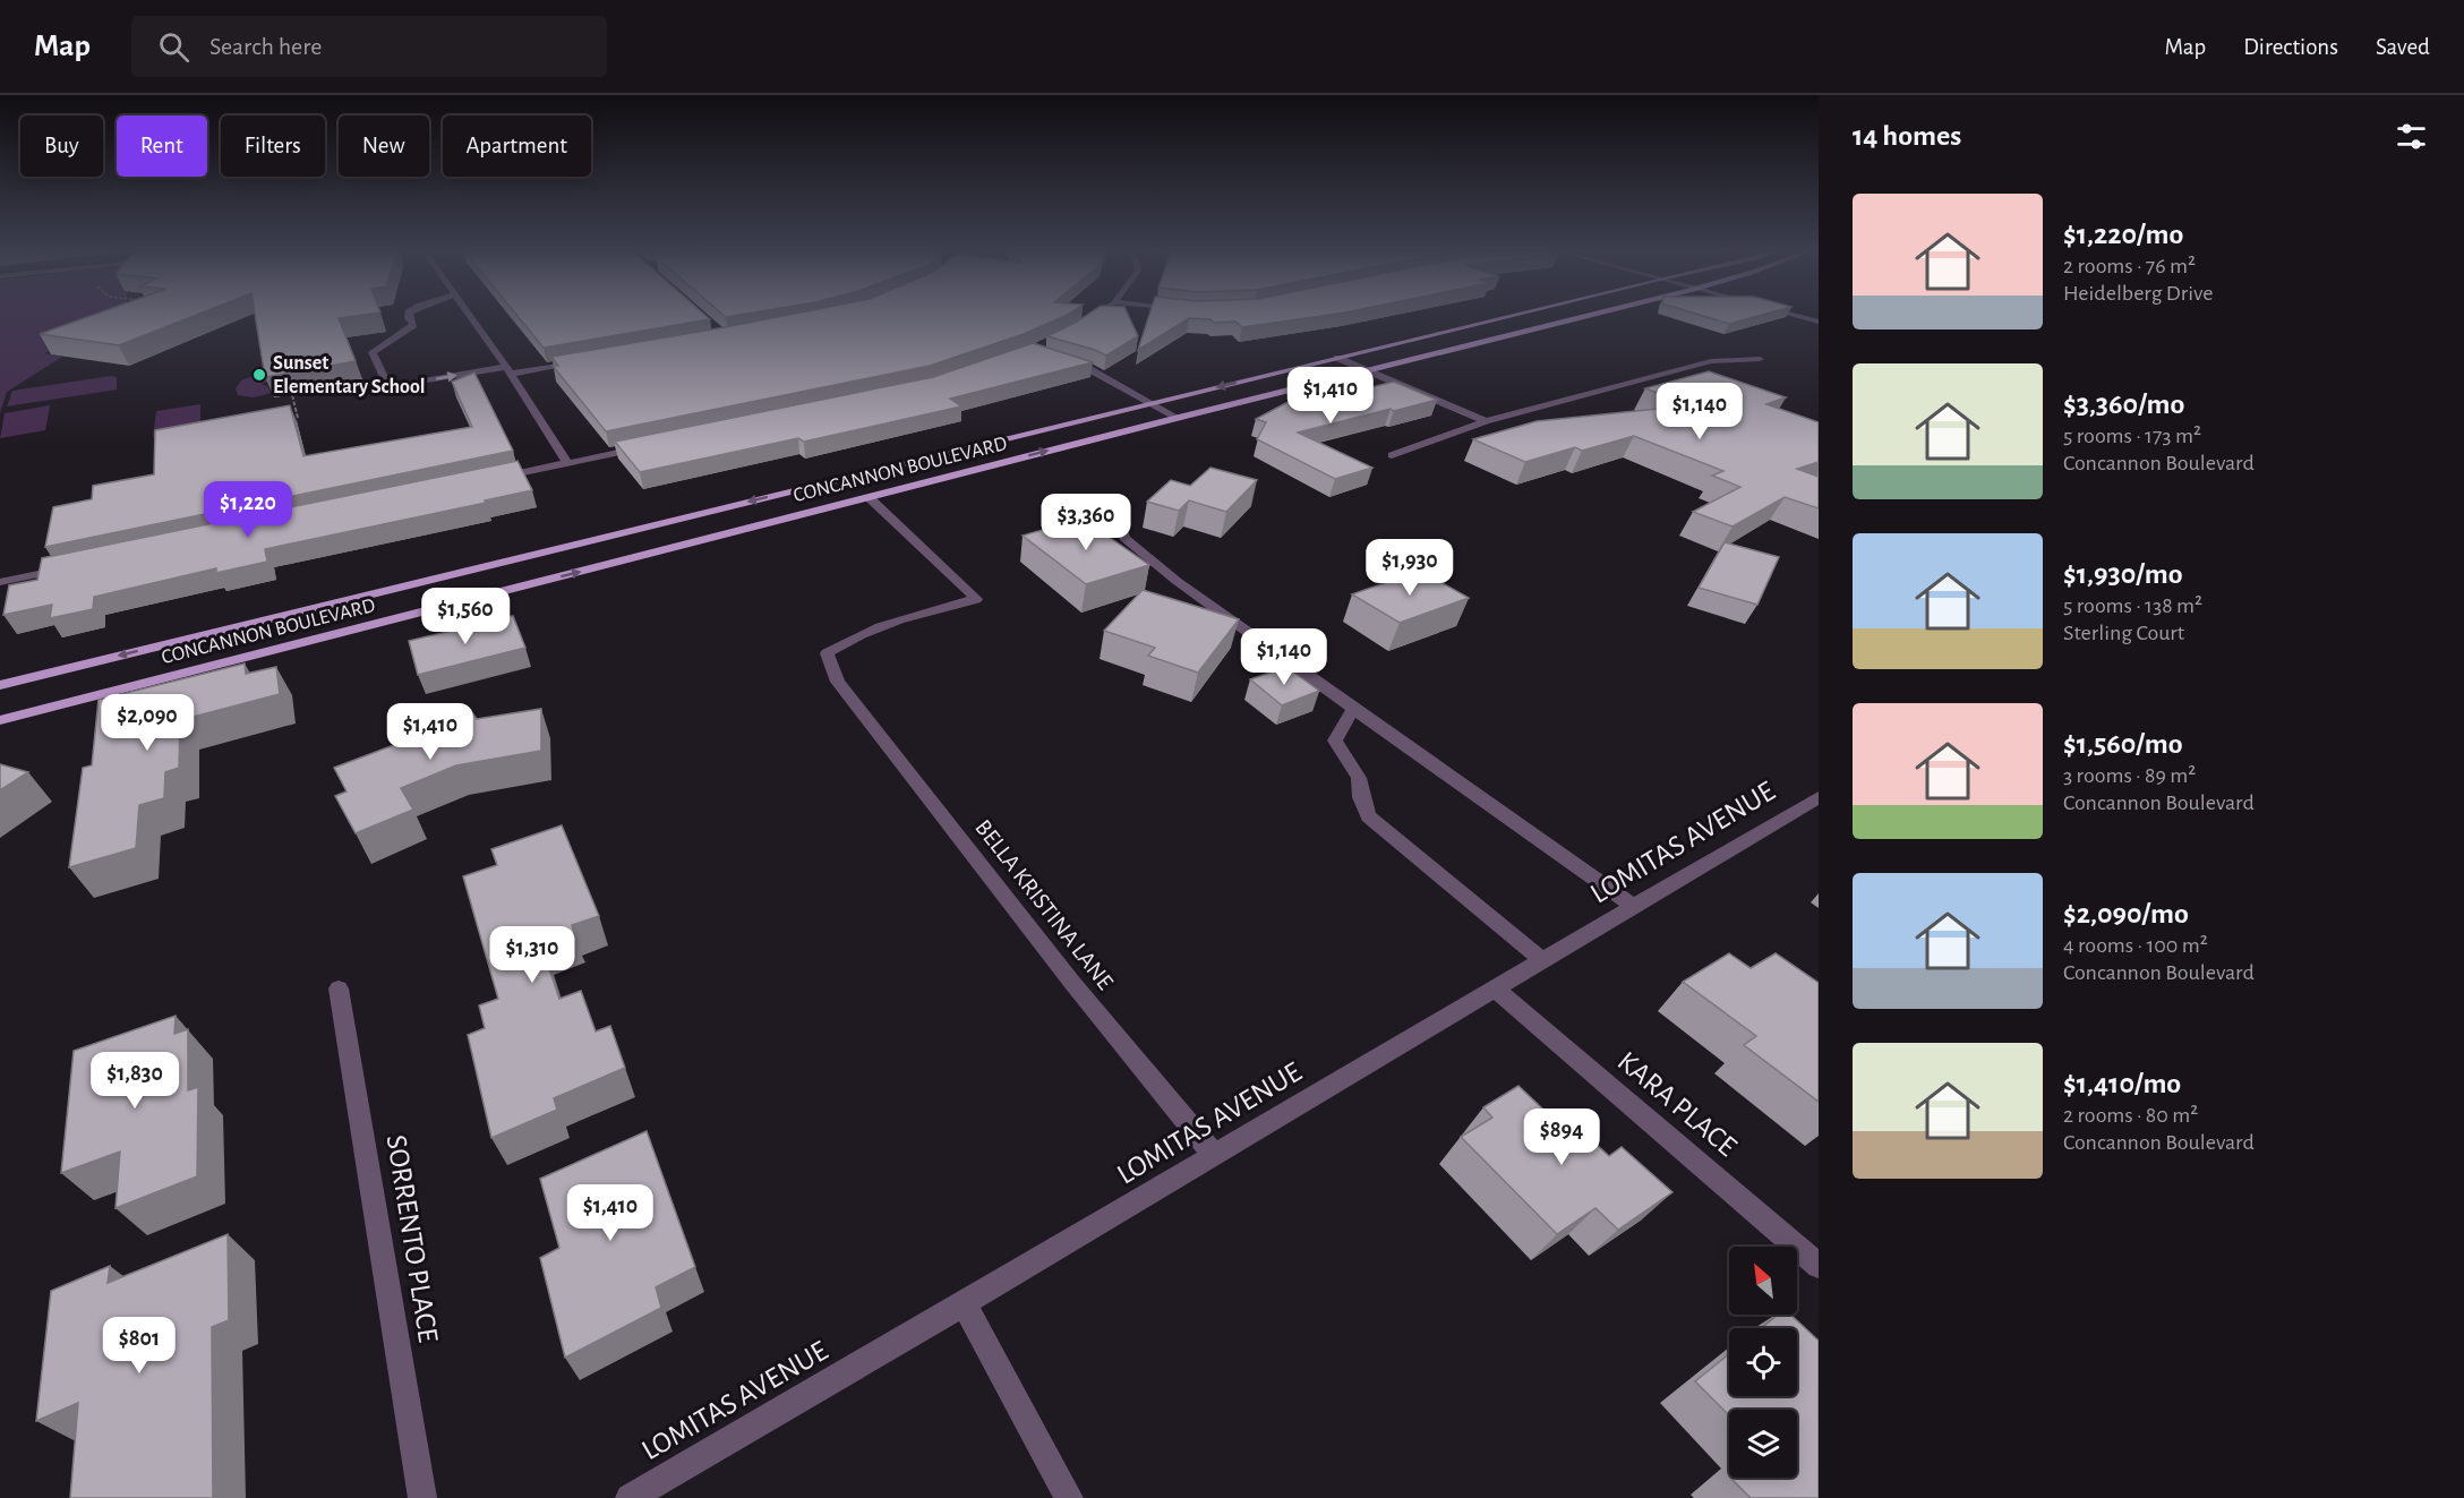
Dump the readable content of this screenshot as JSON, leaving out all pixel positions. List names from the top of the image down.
{
  "streets": {
    "main road": ["CONCANNON BOULEVARD"],
    "street": [
      "LOMITAS AVENUE",
      "BELLA KRISTINA LANE",
      "KARA PLACE",
      "SORRENTO PLACE"
    ]
  },
  "crossings": [
    ["CONCANNON BOULEVARD", "BELLA KRISTINA LANE"],
    ["LOMITAS AVENUE", "BELLA KRISTINA LANE"],
    ["LOMITAS AVENUE", "KARA PLACE"]
  ],
  "places": ["Sunset Elementary School"],
  "north": "top left",
  "page": {
    "header": "Map",
    "search": "Search here",
    "nav": ["Map", "Directions", "Saved"],
    "heading": "14 homes",
    "chip": [
      "Buy",
      "Rent",
      "Filters",
      "New",
      "Apartment"
    ],
    "list": [
      {
        "name": "$1,220/mo",
        "note": "2 rooms · 76 m² · Heidelberg Drive"
      },
      {
        "name": "$3,360/mo",
        "note": "5 rooms · 173 m² · Concannon Boulevard"
      },
      {
        "name": "$1,930/mo",
        "note": "5 rooms · 138 m² · Sterling Court"
      },
      {
        "name": "$1,560/mo",
        "note": "3 rooms · 89 m² · Concannon Boulevard"
      },
      {
        "name": "$2,090/mo",
        "note": "4 rooms · 100 m² · Concannon Boulevard"
      },
      {
        "name": "$1,410/mo",
        "note": "2 rooms · 80 m² · Concannon Boulevard"
      }
    ],
    "price": [
      "$1,410",
      "$1,140",
      "$1,220",
      "$3,360",
      "$1,930",
      "$1,560",
      "$1,140",
      "$2,090",
      "$1,410",
      "$1,310",
      "$1,830",
      "$894",
      "$1,410",
      "$801"
    ]
  }
}
